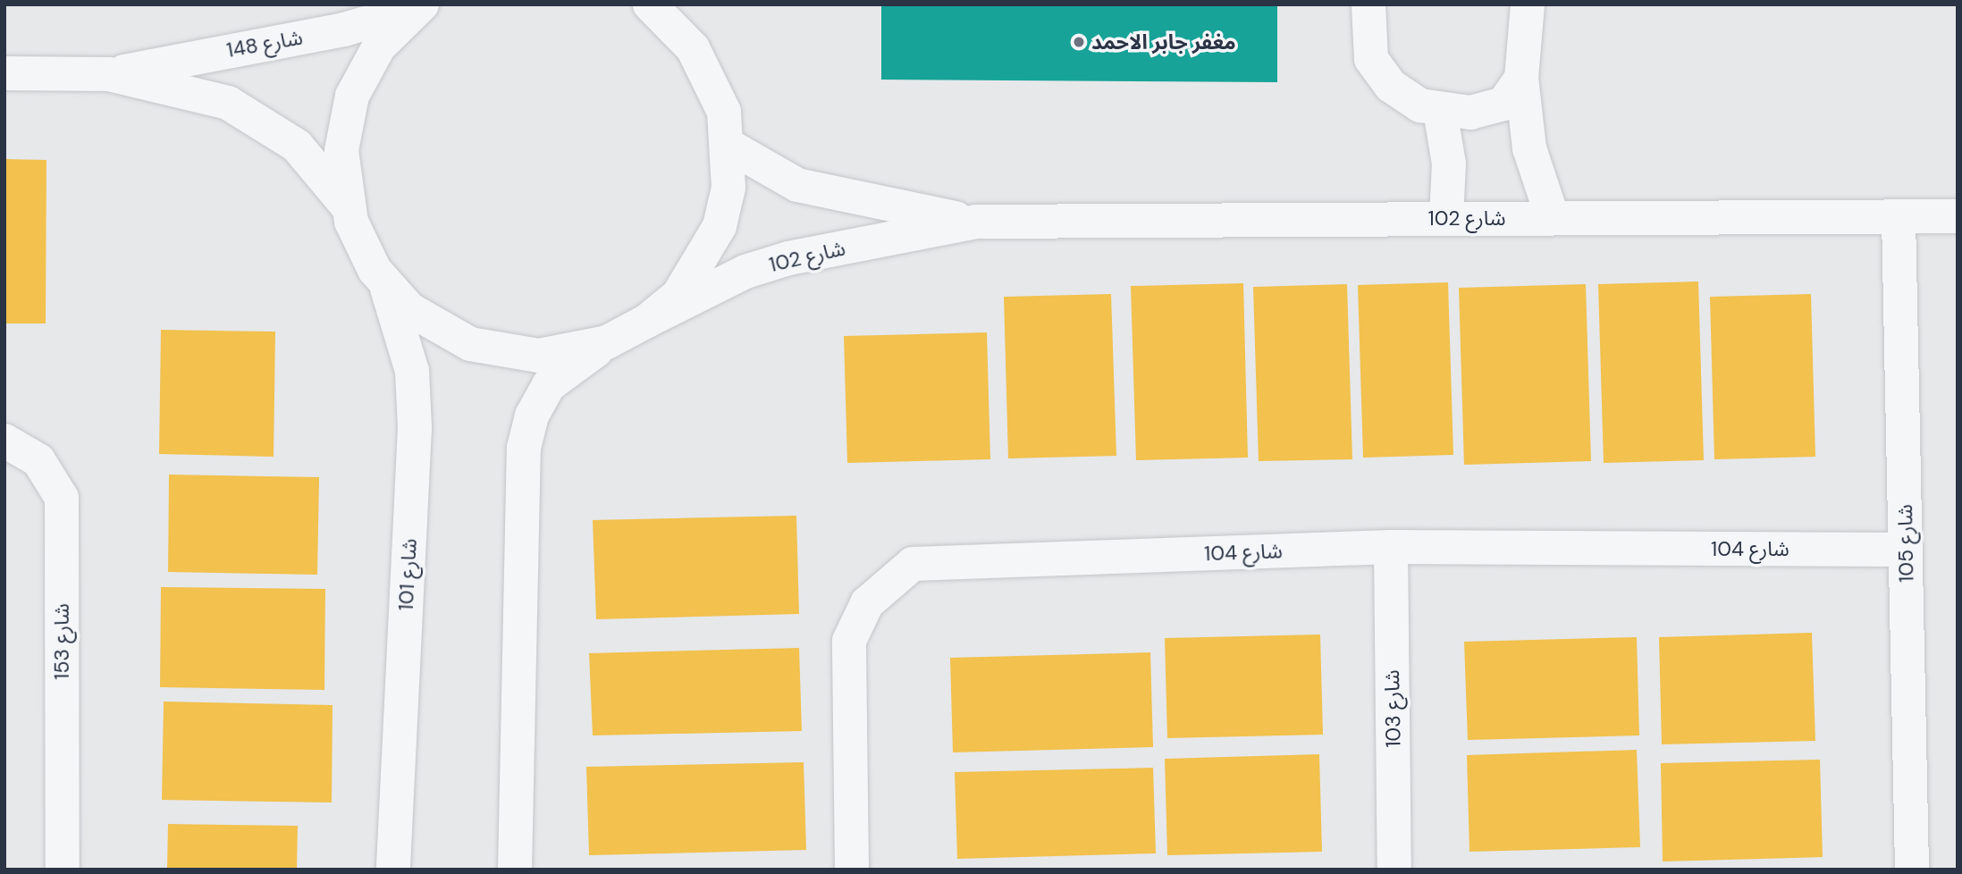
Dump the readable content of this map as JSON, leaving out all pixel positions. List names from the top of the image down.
{
  "streets": {
    "street": [
      "شارع 148",
      "شارع 102",
      "شارع 105",
      "شارع 104",
      "شارع 101",
      "شارع 153",
      "شارع 103"
    ]
  },
  "crossings": [
    ["شارع 102", "شارع 105"],
    ["شارع 105", "شارع 104"],
    ["شارع 104", "شارع 103"]
  ],
  "places": ["مغفر جابر الاحمد"]
}
